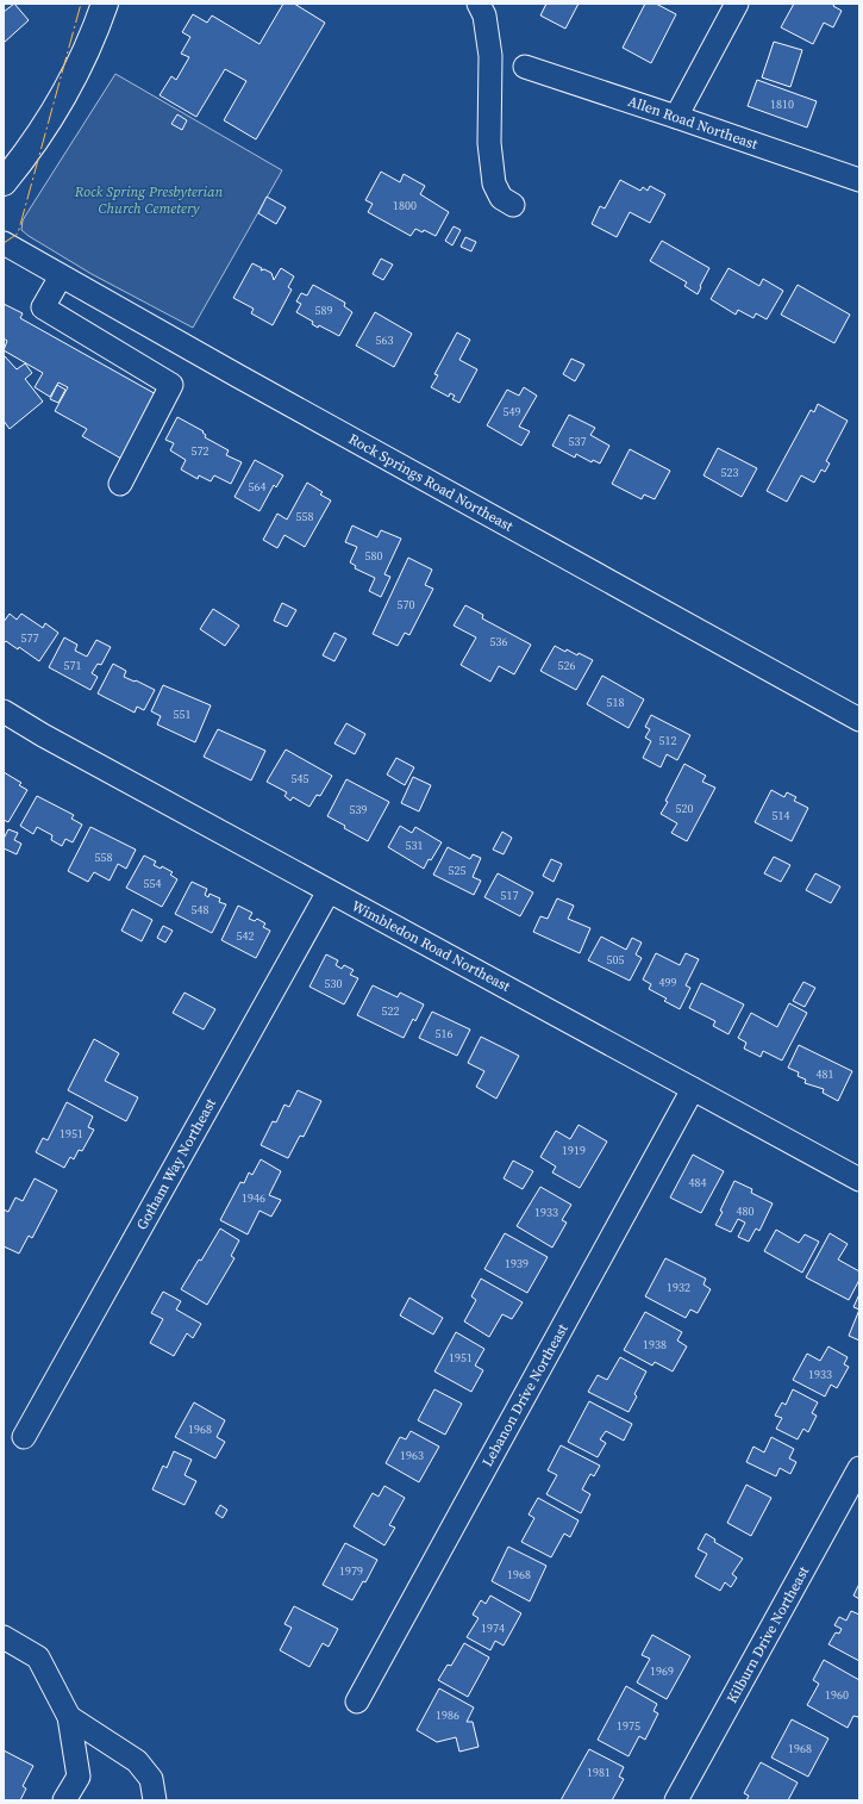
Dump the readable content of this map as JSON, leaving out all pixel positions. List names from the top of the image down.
{
  "streets": {
    "street": [
      "Allen Road Northeast",
      "Rock Springs Road Northeast",
      "Wimbledon Road Northeast",
      "Gotham Way Northeast",
      "Lebanon Drive Northeast",
      "Kilburn Drive Northeast"
    ]
  },
  "crossings": [
    ["Wimbledon Road Northeast", "Gotham Way Northeast"],
    ["Wimbledon Road Northeast", "Lebanon Drive Northeast"]
  ],
  "parks": ["Rock Spring Presbyterian Church Cemetery"],
  "house_numbers": [
    "1810",
    "1800",
    "589",
    "563",
    "549",
    "537",
    "572",
    "523",
    "564",
    "558",
    "580",
    "570",
    "577",
    "536",
    "571",
    "526",
    "518",
    "551",
    "512",
    "545",
    "520",
    "539",
    "514",
    "531",
    "558",
    "525",
    "554",
    "517",
    "548",
    "542",
    "505",
    "499",
    "530",
    "522",
    "516",
    "481",
    "1951",
    "1919",
    "484",
    "1946",
    "480",
    "1933",
    "1939",
    "1932",
    "1938",
    "1951",
    "1933",
    "1968",
    "1963",
    "1979",
    "1968",
    "1974",
    "1969",
    "1960",
    "1986",
    "1975",
    "1968",
    "1981"
  ]
}
